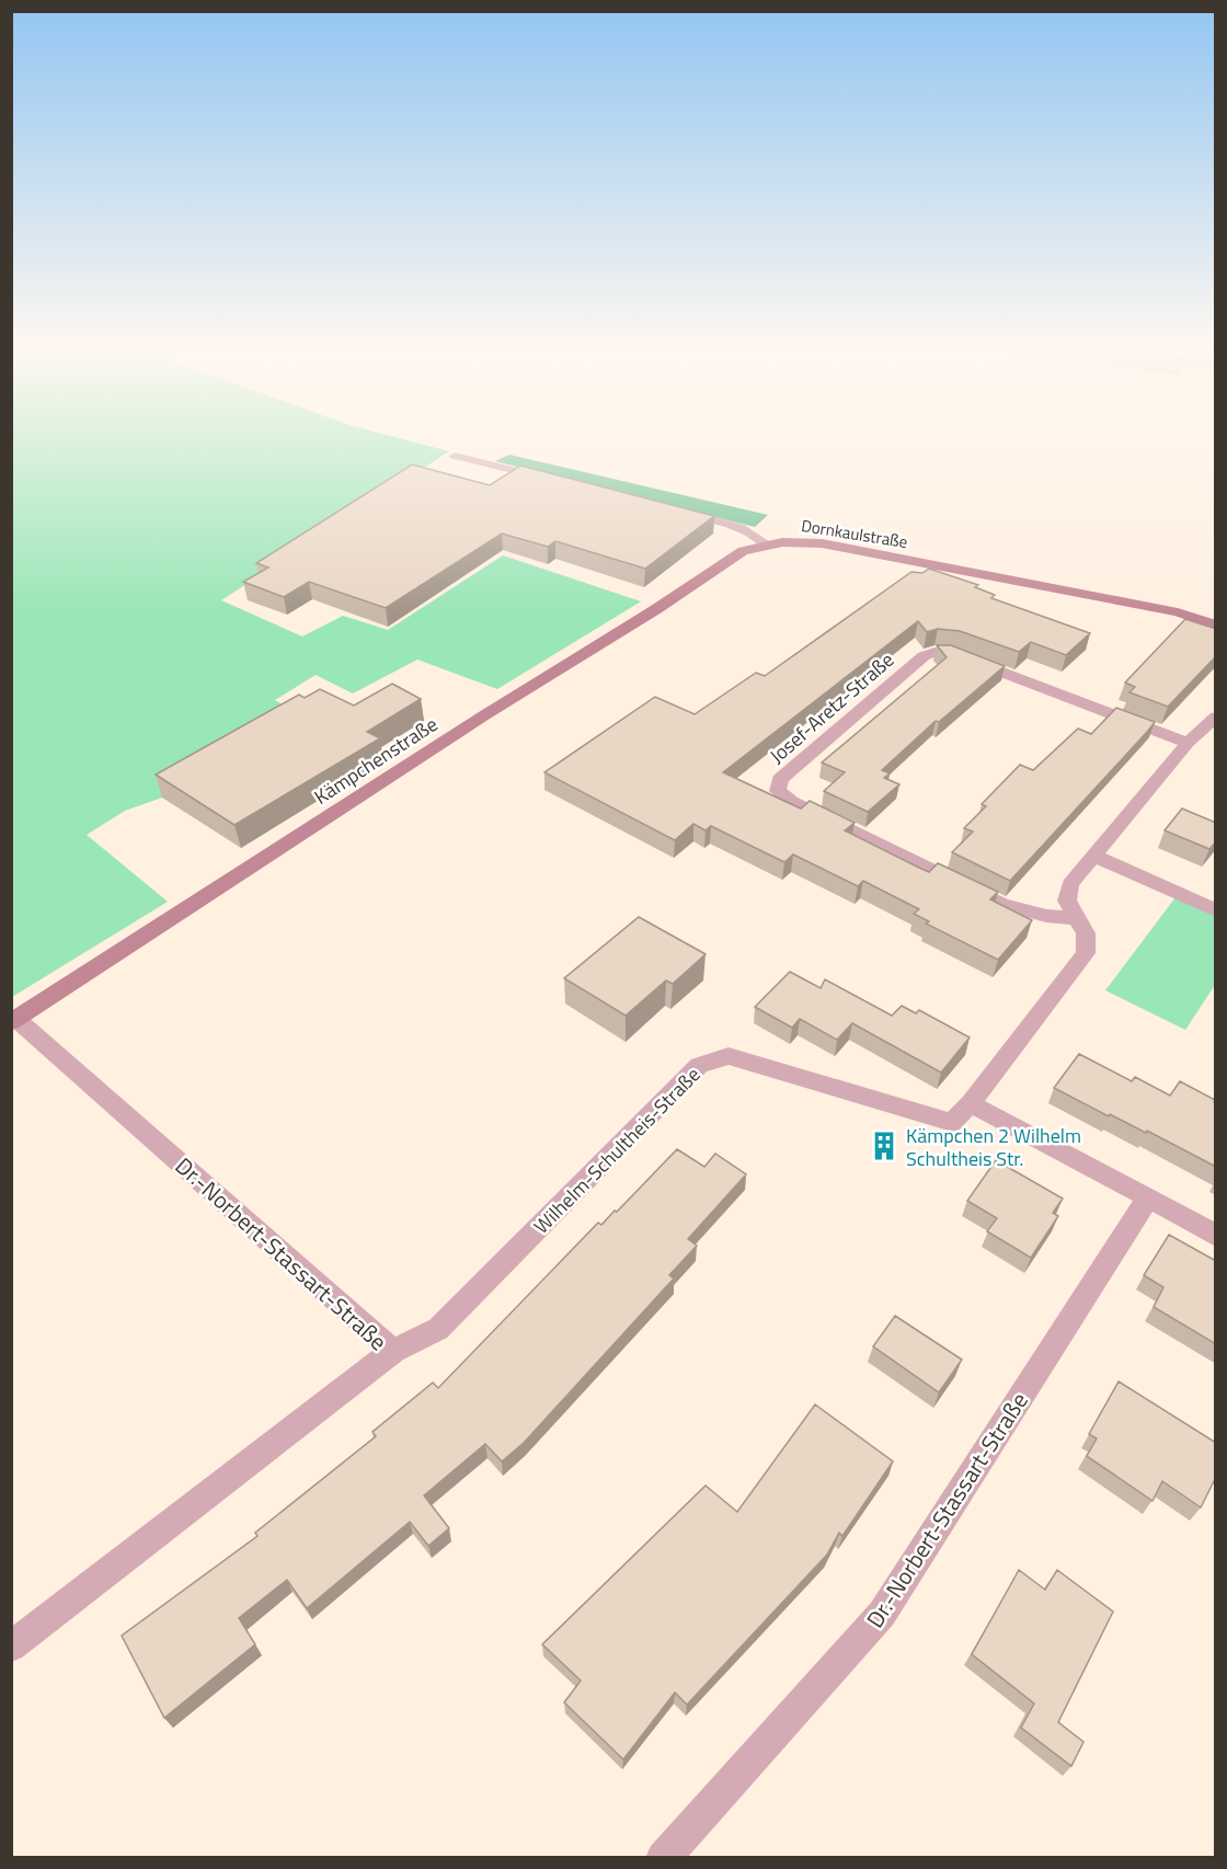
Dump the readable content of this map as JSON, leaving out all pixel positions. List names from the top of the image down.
{
  "streets": {
    "street": [
      "Dornkaulstraße",
      "Josef-Aretz-Straße",
      "Kämpchenstraße",
      "Wilhelm-Schultheis-Straße",
      "Dr.-Norbert-Stassart-Straße"
    ]
  },
  "crossings": [
    ["Dornkaulstraße", "Kämpchenstraße"],
    ["Josef-Aretz-Straße", "Wilhelm-Schultheis-Straße"],
    ["Kämpchenstraße", "Dr.-Norbert-Stassart-Straße"],
    ["Wilhelm-Schultheis-Straße", "Dr.-Norbert-Stassart-Straße"]
  ],
  "places": {
    "building": ["Kämpchen 2 Wilhelm Schultheis Str."]
  }
}
